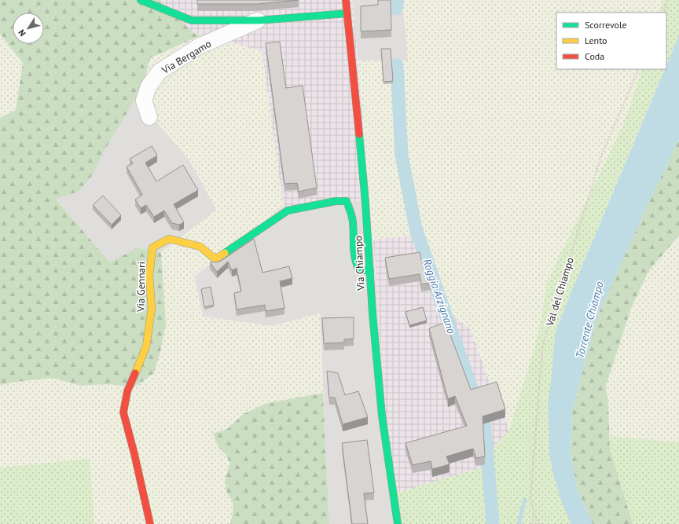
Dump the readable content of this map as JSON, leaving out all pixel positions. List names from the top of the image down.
{
  "streets": {
    "street": ["Via Bergamo", "Via Chiampo", "Via Gennari"],
    "path": ["Val del Chiampo"]
  },
  "crossings": [
    ["Via Bergamo", "Via Chiampo"],
    ["Via Chiampo", "Via Gennari"]
  ],
  "water": ["Roggia Arzignano", "Torrente Chiampo"],
  "legend": ["Scorrevole", "Lento", "Coda"],
  "north": "bottom left"
}
